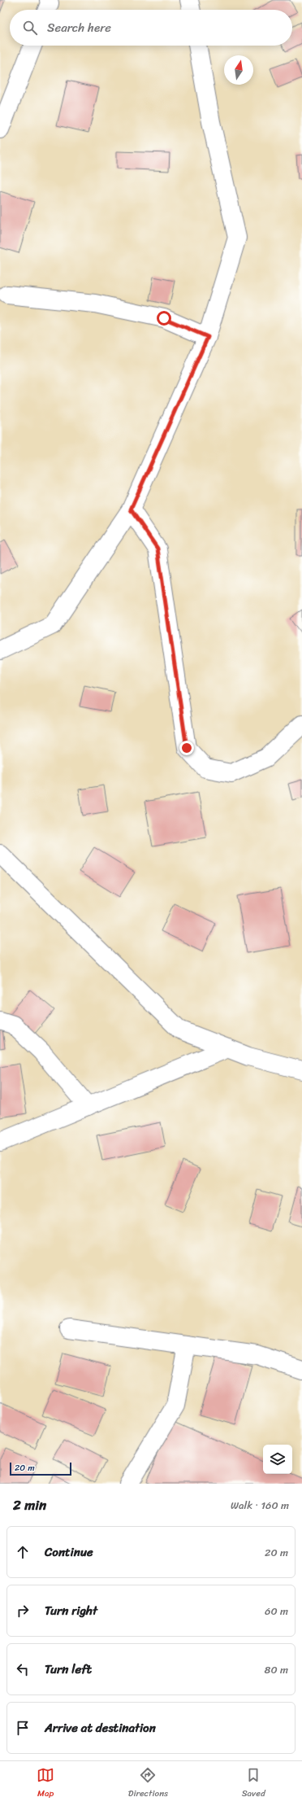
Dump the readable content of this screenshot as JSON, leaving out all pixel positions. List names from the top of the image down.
{
  "scale_bar": "20 m",
  "north": "top",
  "page": {
    "search": "Search here",
    "scale": "20 m",
    "heading": ["2 min", "Walk · 160 m"],
    "list": [
      ["Continue", "20 m"],
      ["Turn right", "60 m"],
      ["Turn left", "80 m"],
      "Arrive at destination"
    ],
    "nav": ["Map", "Directions", "Saved"]
  }
}
